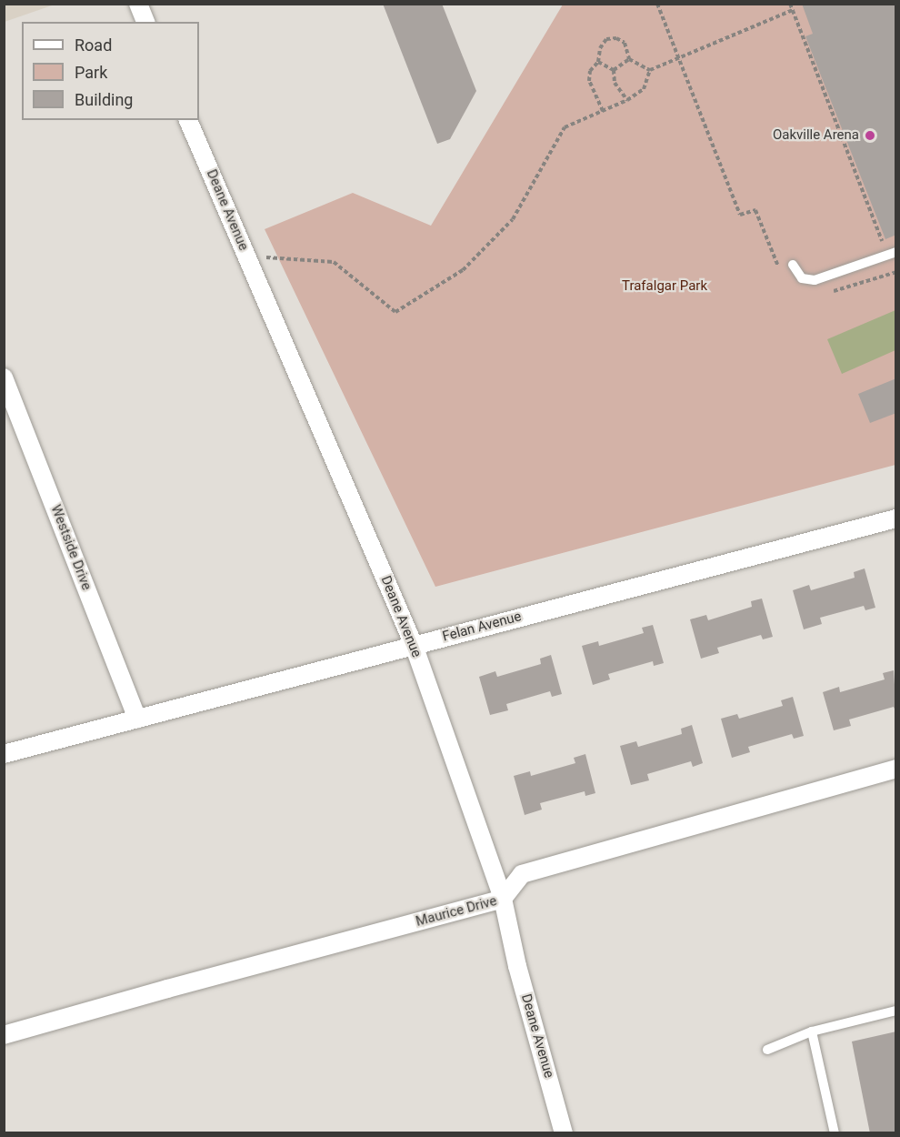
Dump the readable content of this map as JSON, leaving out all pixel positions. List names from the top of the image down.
{
  "streets": {
    "street": [
      "Deane Avenue",
      "Westside Drive",
      "Felan Avenue",
      "Maurice Drive"
    ]
  },
  "crossings": [
    ["Deane Avenue", "Felan Avenue"],
    ["Deane Avenue", "Maurice Drive"],
    ["Westside Drive", "Felan Avenue"]
  ],
  "parks": ["Trafalgar Park"],
  "places": ["Oakville Arena"],
  "legend": ["Road", "Park", "Building"]
}
